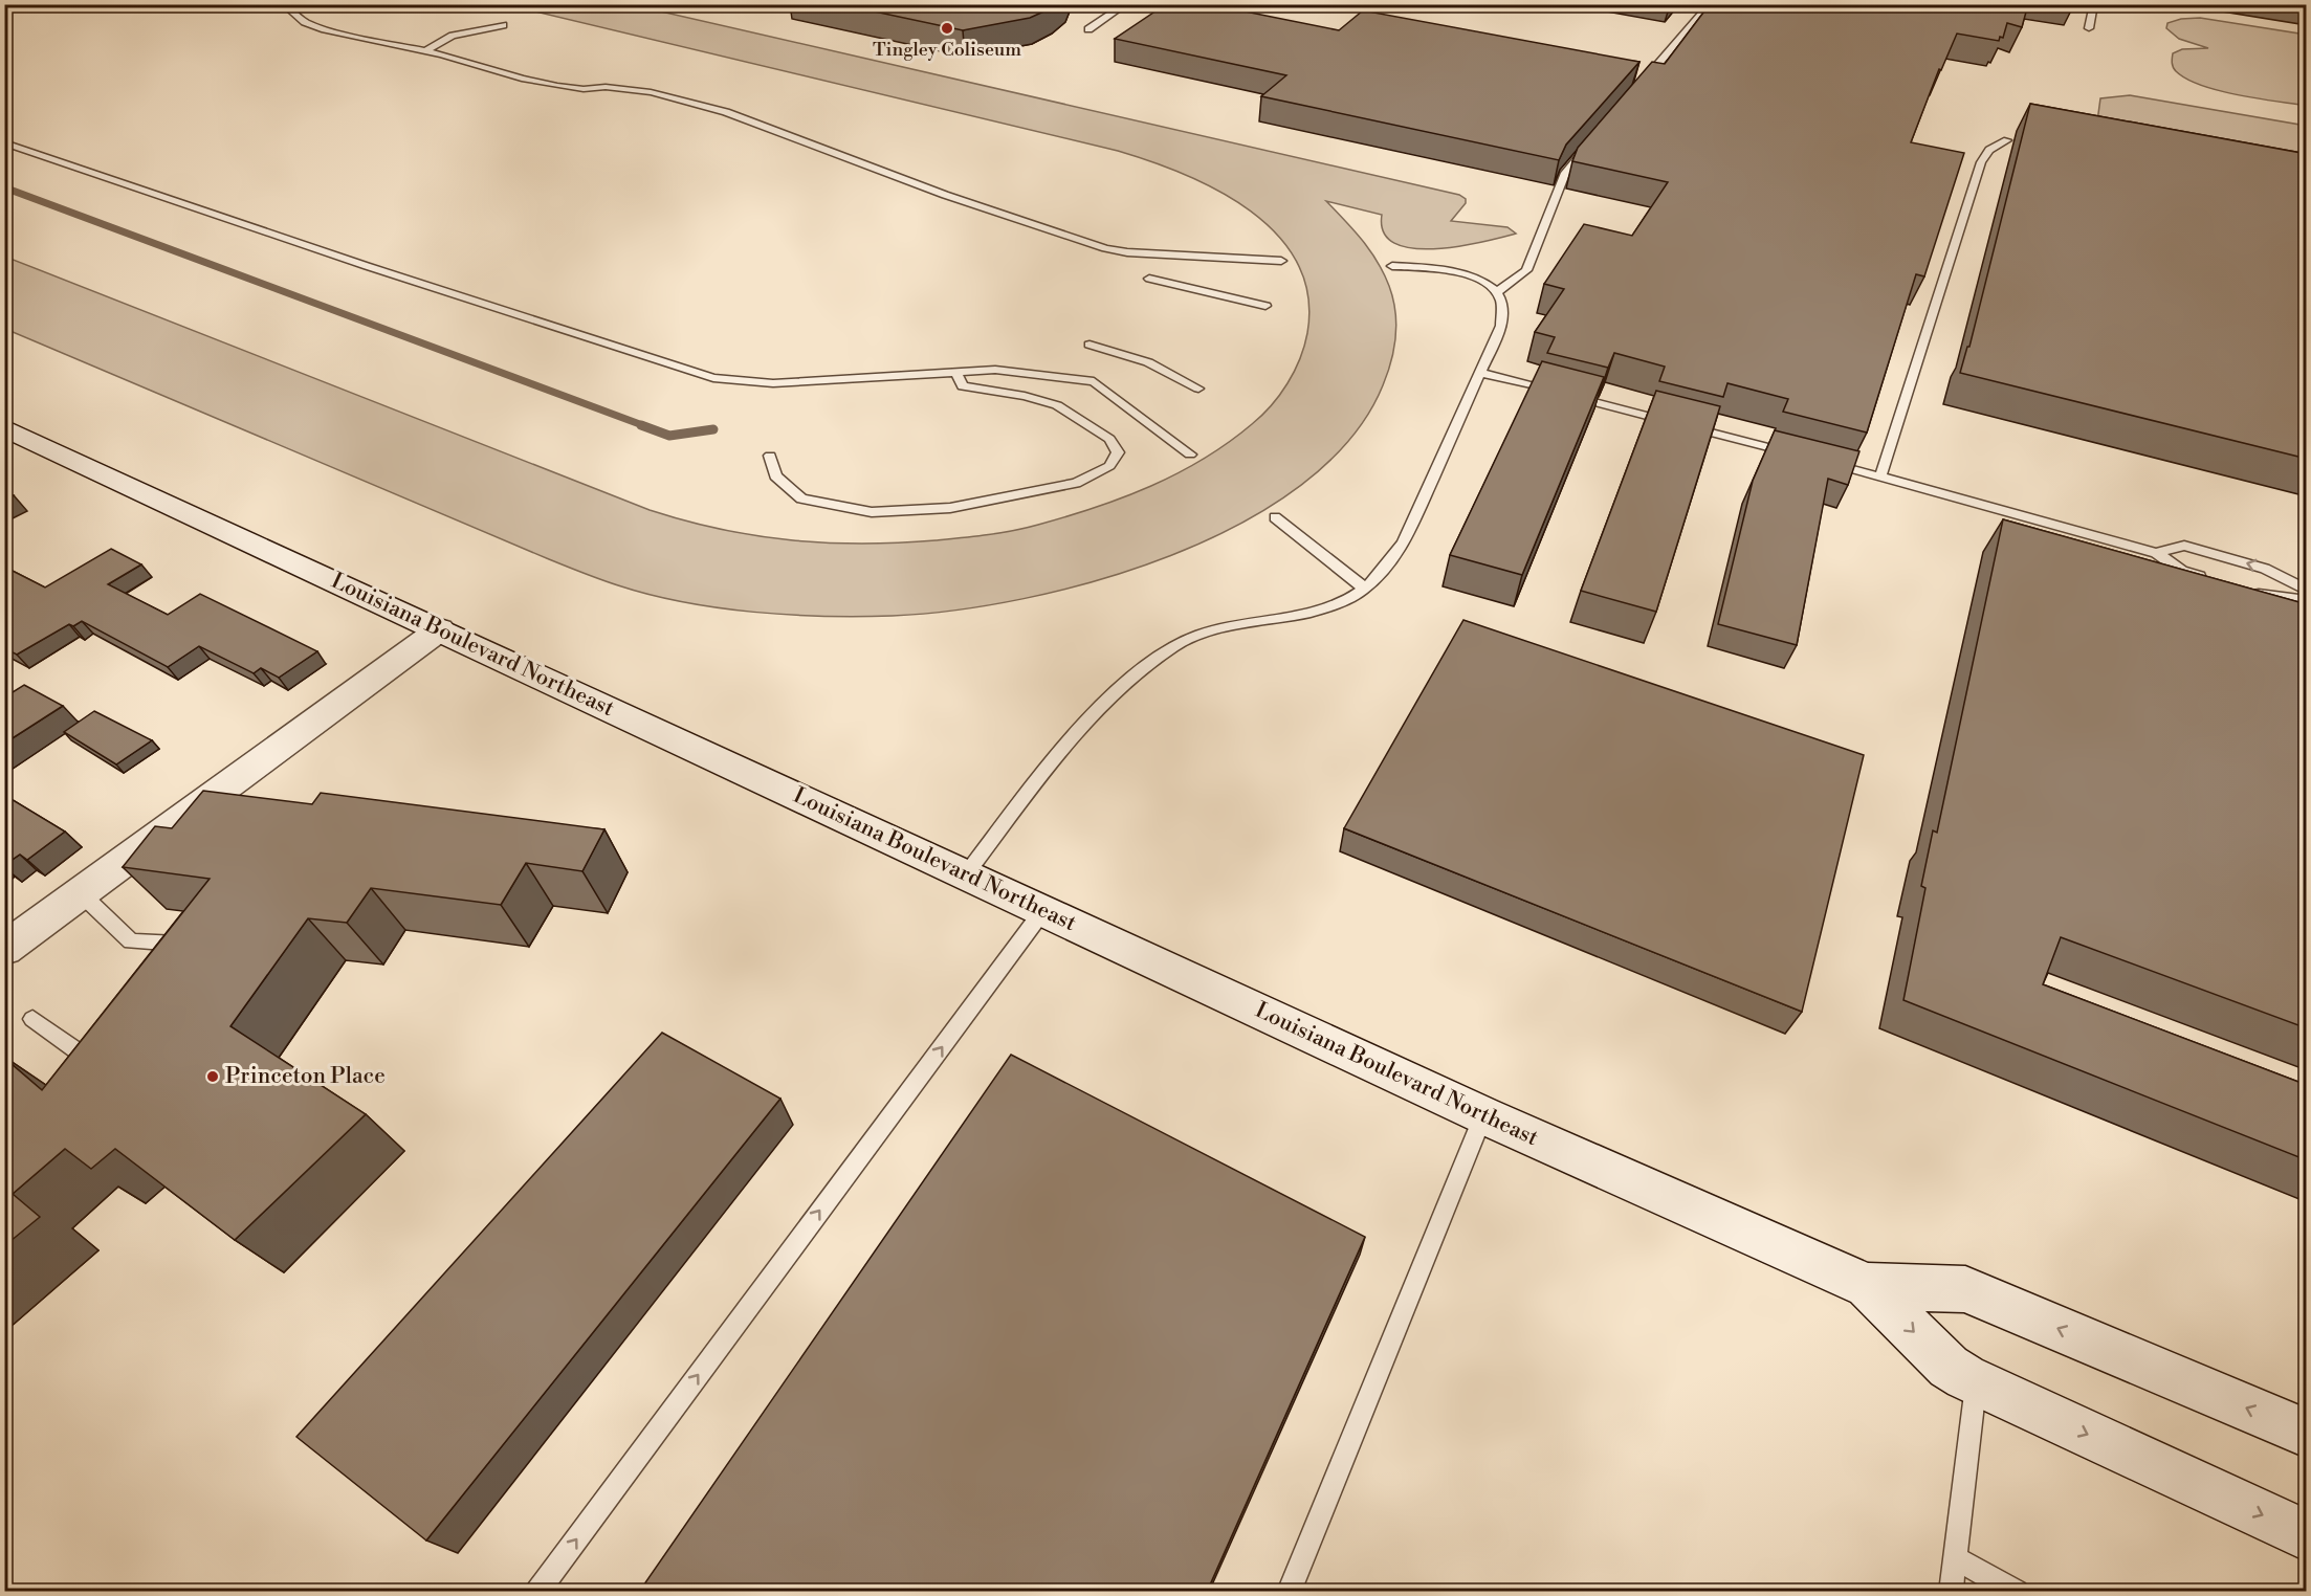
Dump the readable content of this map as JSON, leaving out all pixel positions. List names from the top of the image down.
{
  "streets": {
    "main road": ["Louisiana Boulevard Northeast"]
  },
  "places": ["Tingley Coliseum", "Princeton Place"]
}
